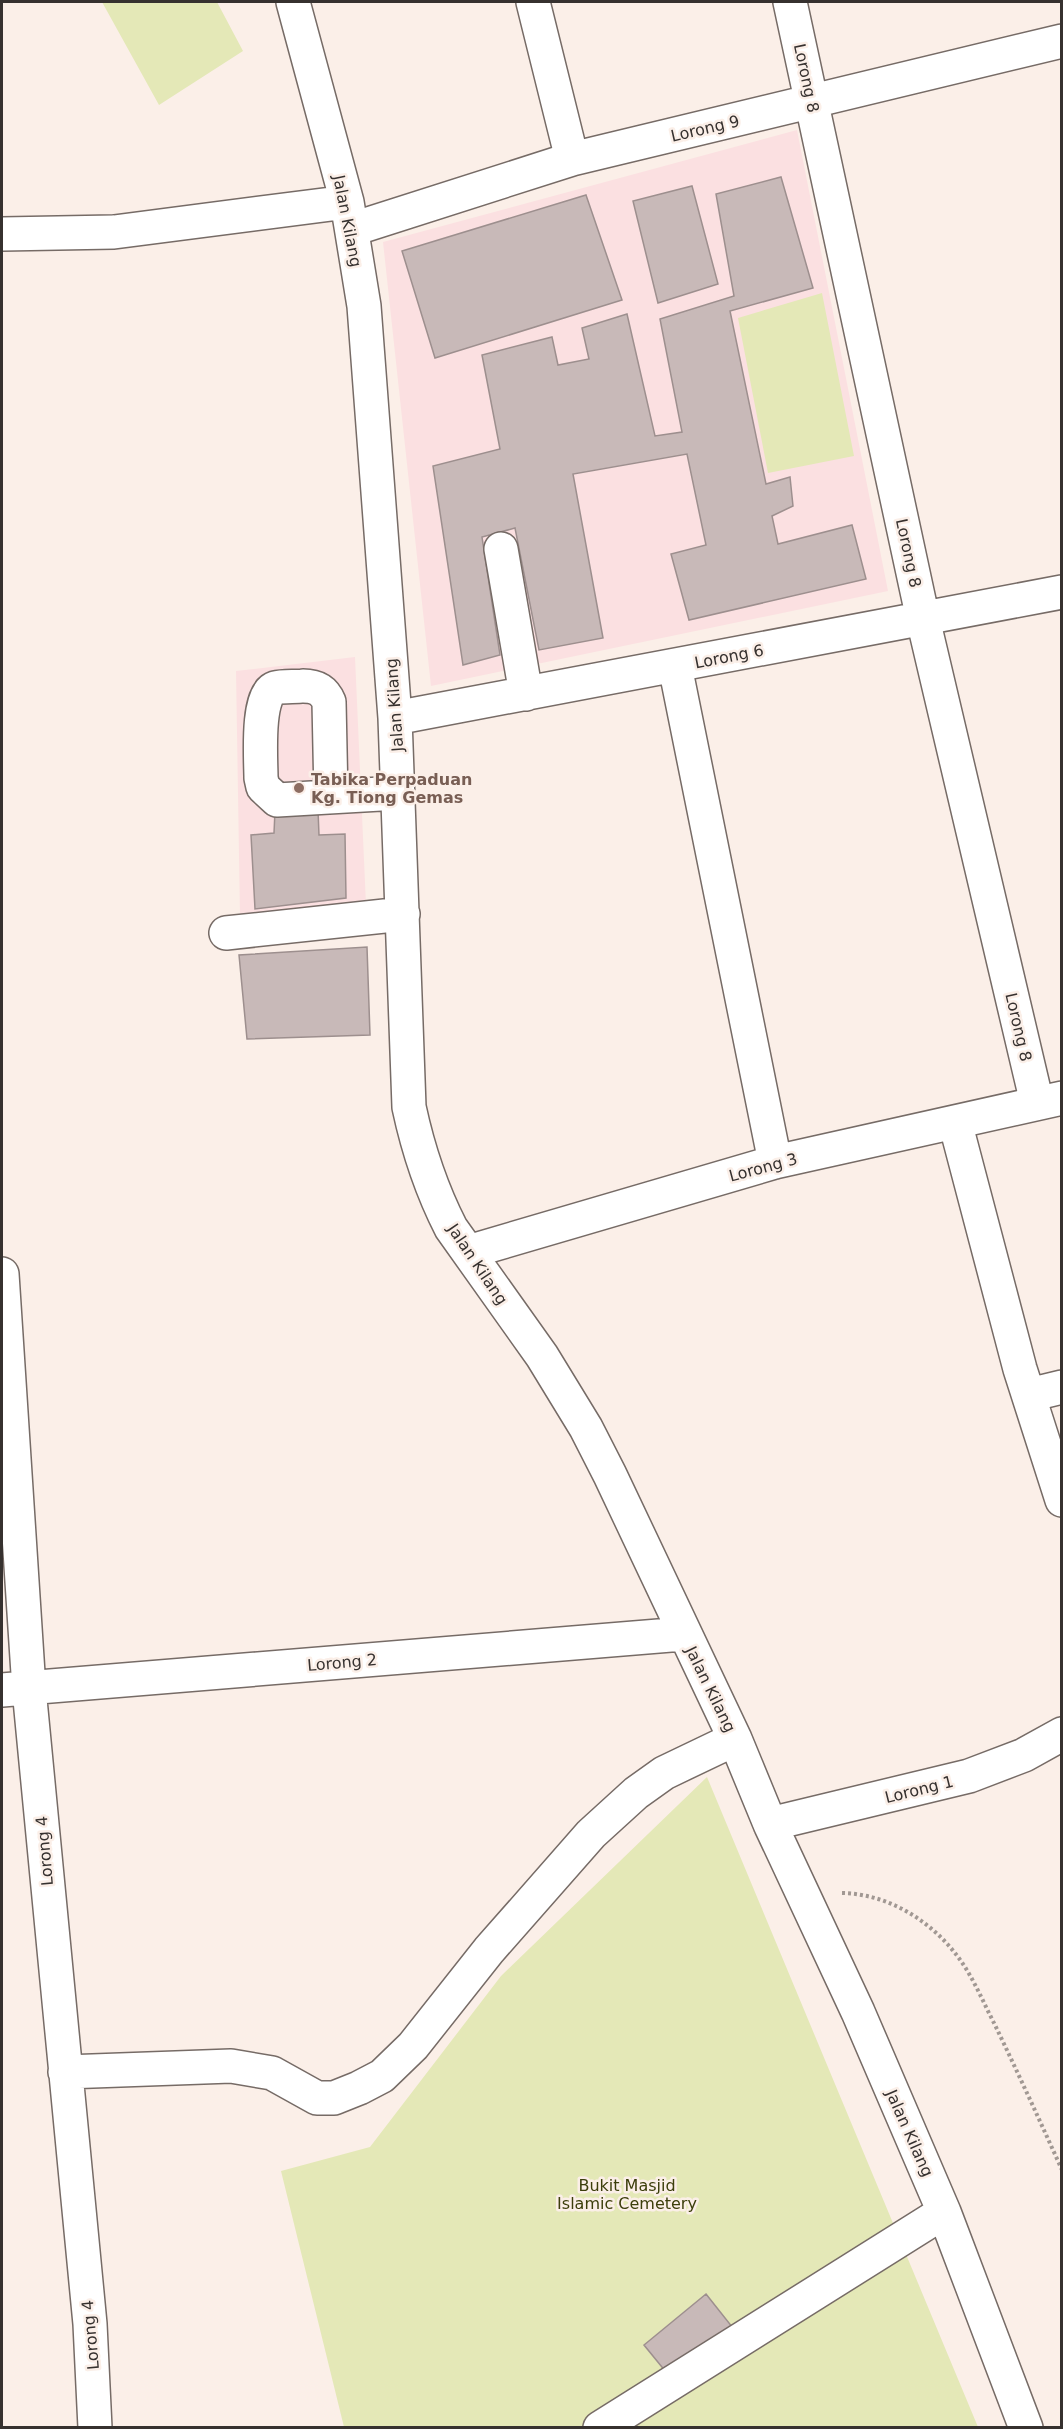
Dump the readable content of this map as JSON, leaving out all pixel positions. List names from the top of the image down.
{
  "streets": {
    "street": [
      "Lorong 8",
      "Lorong 9",
      "Jalan Kilang",
      "Lorong 6",
      "Lorong 3",
      "Lorong 2",
      "Lorong 1",
      "Lorong 4"
    ]
  },
  "crossings": [
    ["Lorong 8", "Lorong 9"],
    ["Lorong 8", "Lorong 6"],
    ["Lorong 8", "Lorong 3"],
    ["Lorong 9", "Jalan Kilang"],
    ["Jalan Kilang", "Lorong 6"],
    ["Jalan Kilang", "Lorong 3"],
    ["Jalan Kilang", "Lorong 2"],
    ["Jalan Kilang", "Lorong 1"],
    ["Lorong 2", "Lorong 4"]
  ],
  "parks": ["Bukit Masjid Islamic Cemetery"],
  "places": ["Tabika Perpaduan Kg. Tiong Gemas"]
}
